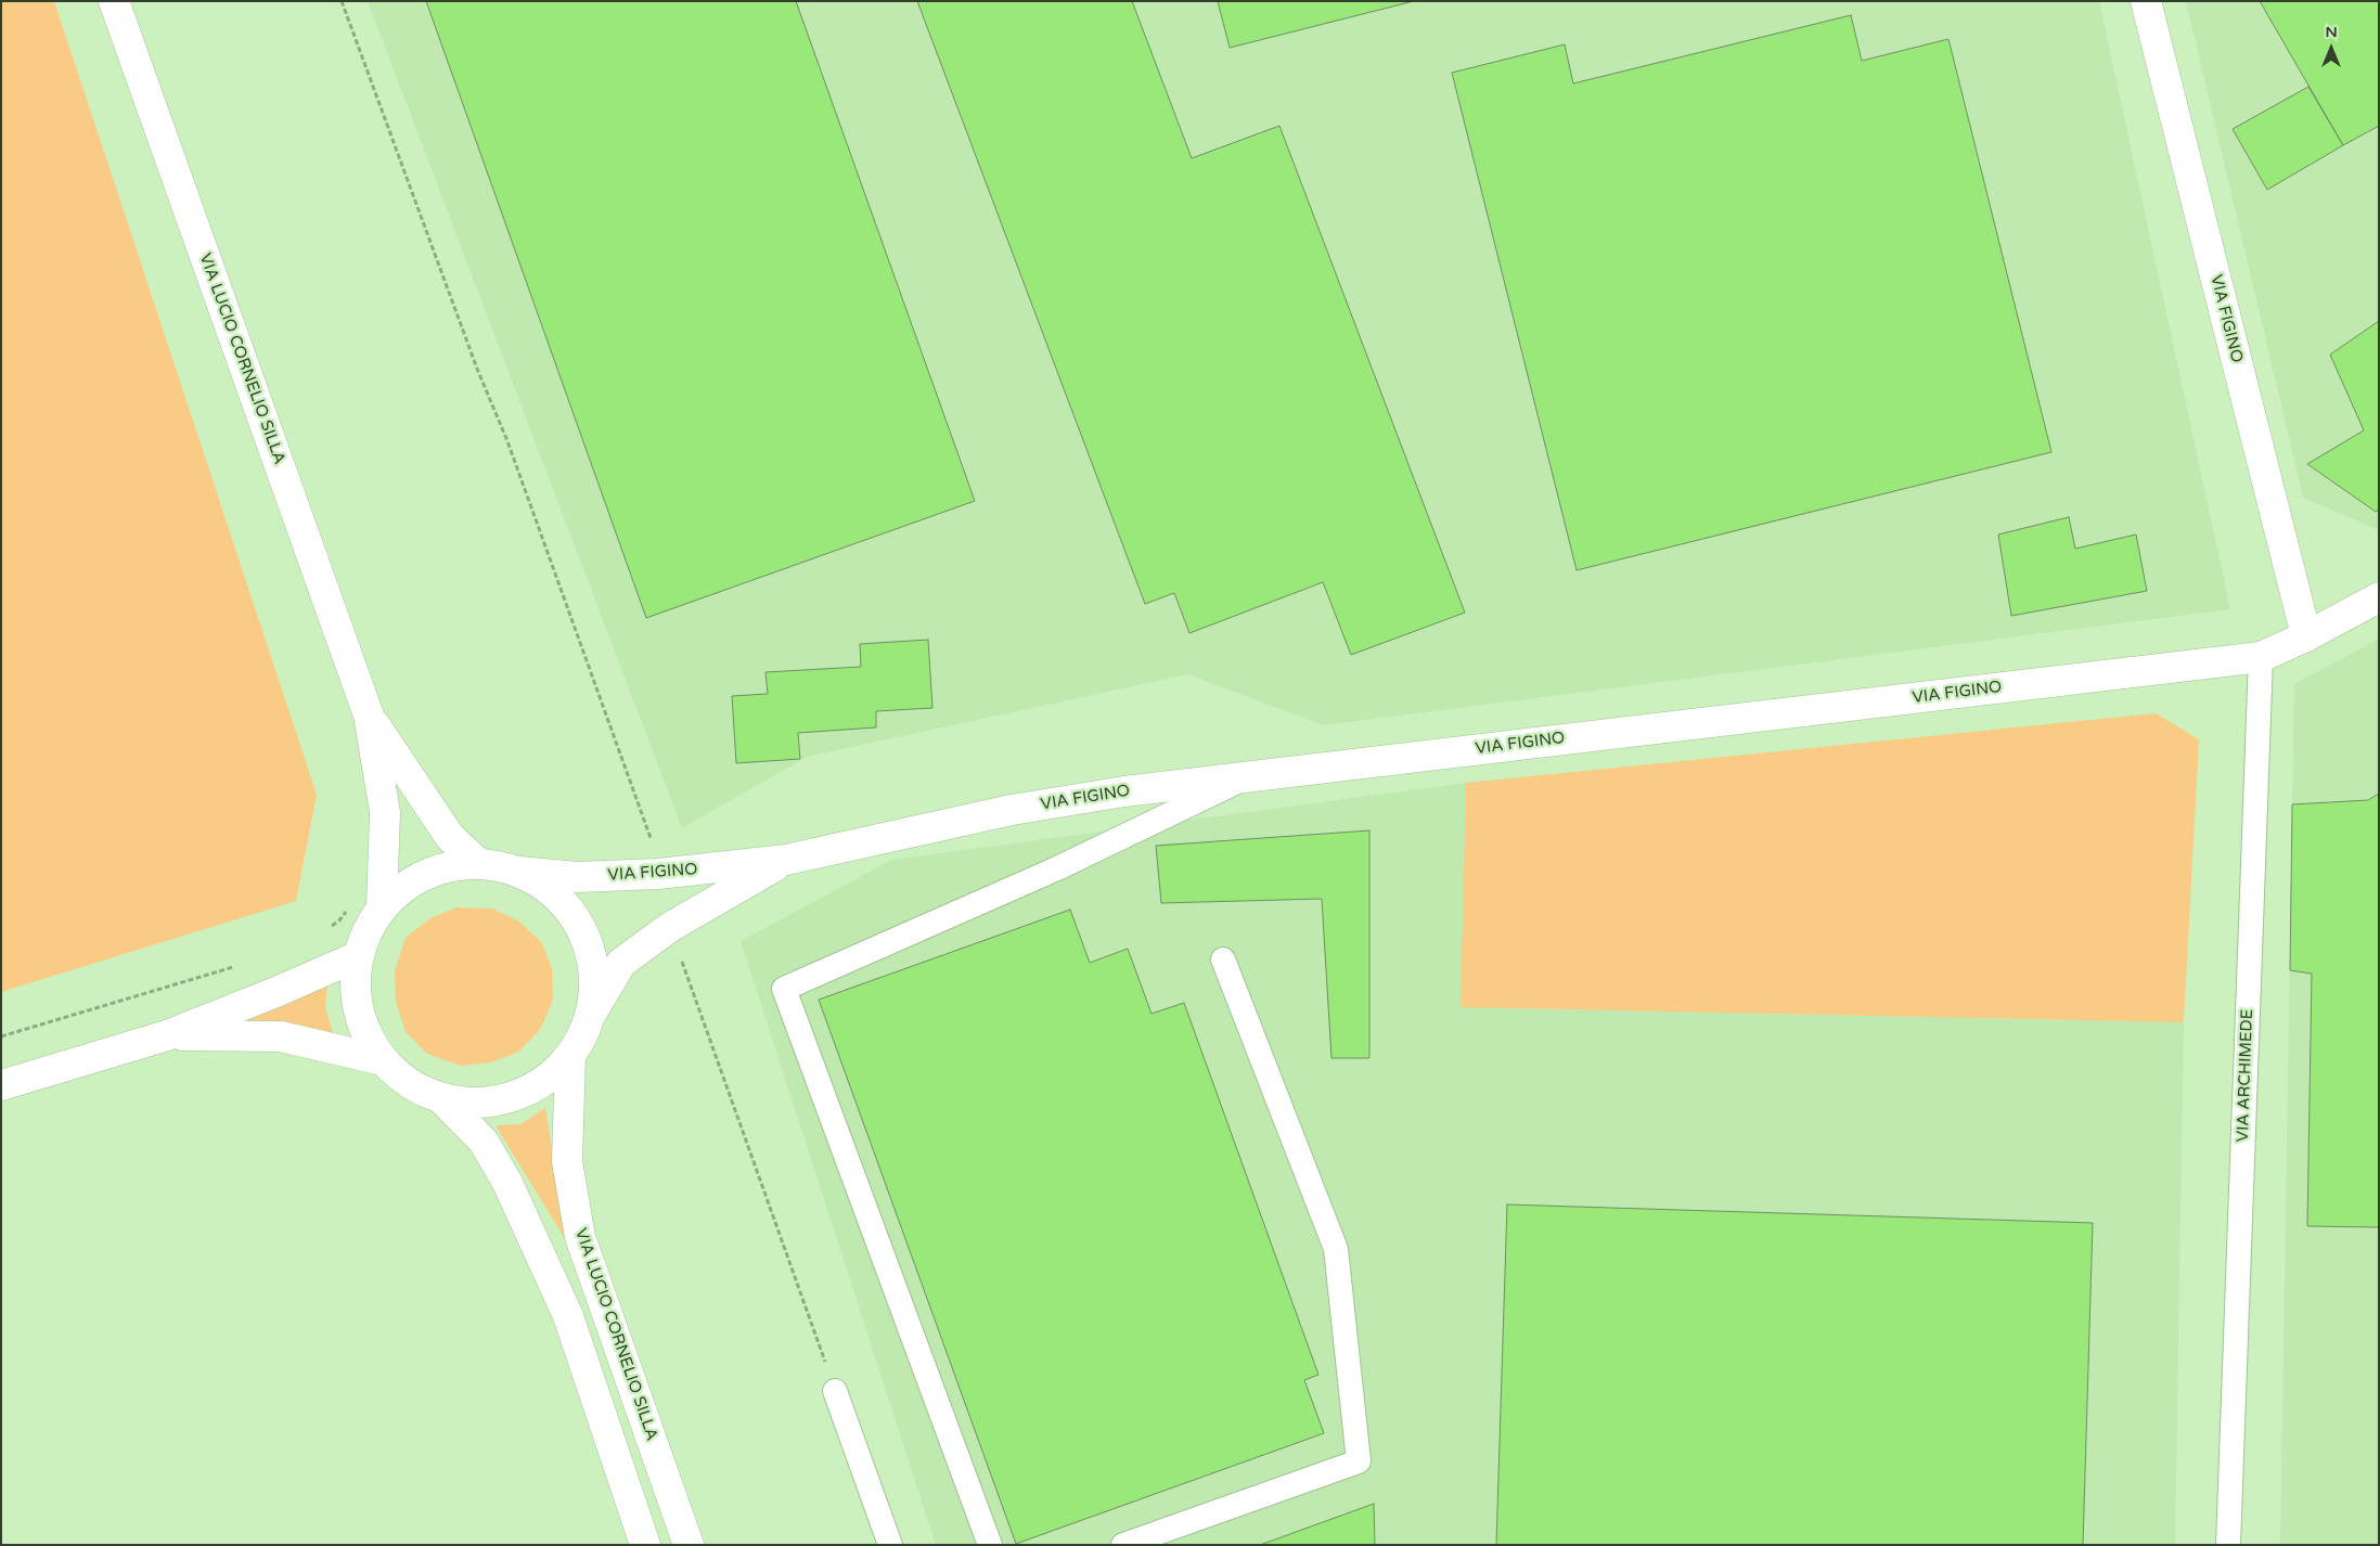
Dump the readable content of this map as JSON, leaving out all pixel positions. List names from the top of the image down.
{
  "streets": {
    "street": ["VIA FIGINO", "VIA LUCIO CORNELIO SILLA"],
    "lane": ["VIA ARCHIMEDE"]
  },
  "crossings": [
    ["VIA FIGINO", "VIA LUCIO CORNELIO SILLA"],
    ["VIA FIGINO", "VIA ARCHIMEDE"]
  ],
  "north": "top"
}
